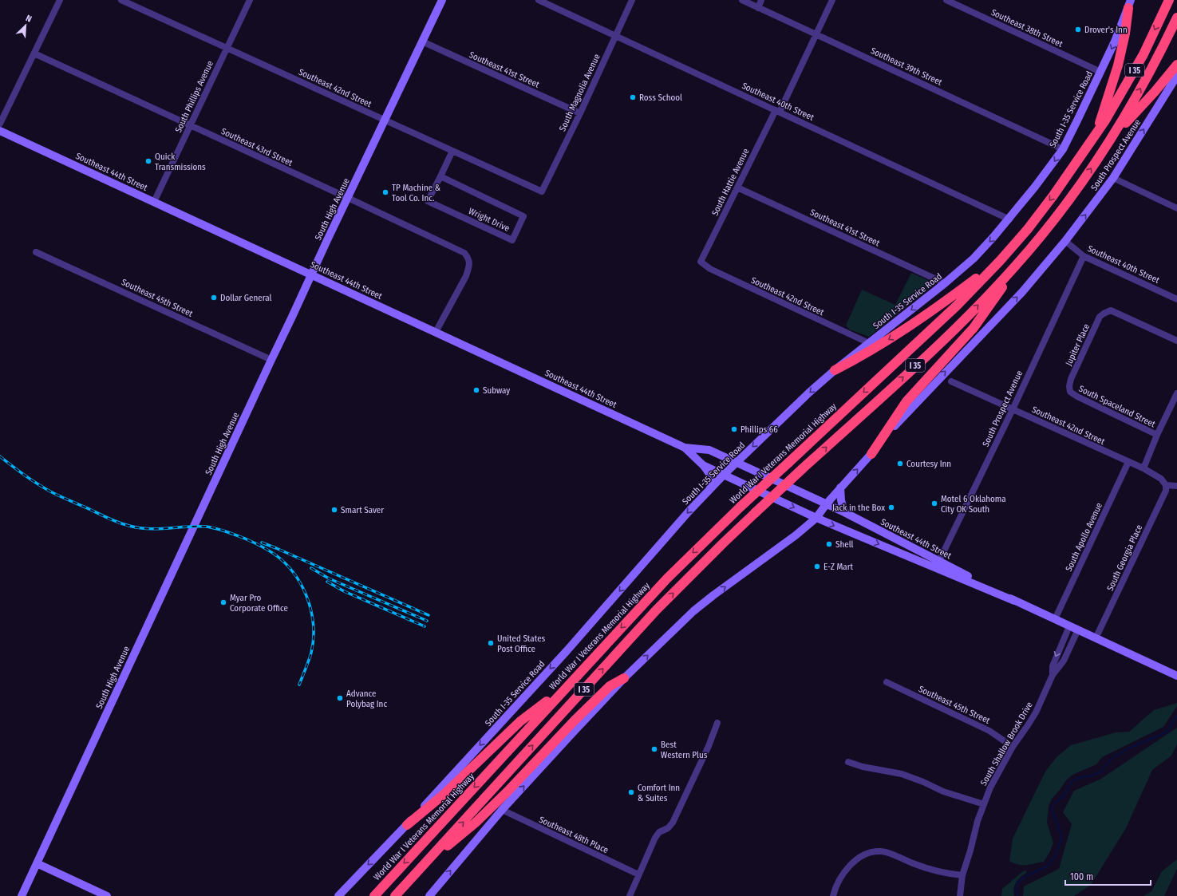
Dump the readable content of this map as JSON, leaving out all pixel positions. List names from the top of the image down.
{
  "streets": {
    "highway": ["I 35", "World War I Veterans Memorial Highway"],
    "main road": [
      "South I-35 Service Road",
      "South Prospect Avenue",
      "Southeast 44th Street",
      "South High Avenue"
    ],
    "street": [
      "Southeast 38th Street",
      "Southeast 39th Street",
      "Southeast 41st Street",
      "Southeast 42nd Street",
      "South Magnolia Avenue",
      "South Phillips Avenue",
      "Southeast 40th Street",
      "Southeast 43rd Street",
      "South Hattie Avenue",
      "Wright Drive",
      "Southeast 45th Street",
      "Jupiter Place",
      "South Spaceland Street",
      "South Apollo Avenue",
      "South Georgia Place",
      "South Shallow Brook Drive",
      "Southeast 48th Place"
    ]
  },
  "crossings": [
    ["Southeast 38th Street", "South I-35 Service Road"],
    ["Southeast 39th Street", "South I-35 Service Road"],
    ["Southeast 39th Street", "South Hattie Avenue"],
    ["Southeast 41st Street", "South Magnolia Avenue"],
    ["Southeast 41st Street", "South I-35 Service Road"],
    ["Southeast 41st Street", "South Hattie Avenue"],
    ["Southeast 41st Street", "South High Avenue"],
    ["Southeast 42nd Street", "South Magnolia Avenue"],
    ["Southeast 42nd Street", "South Phillips Avenue"],
    ["Southeast 42nd Street", "South I-35 Service Road"],
    ["Southeast 42nd Street", "South Prospect Avenue"],
    ["Southeast 42nd Street", "South Hattie Avenue"],
    ["Southeast 42nd Street", "South High Avenue"],
    ["Southeast 42nd Street", "Wright Drive"],
    ["Southeast 42nd Street", "South Apollo Avenue"],
    ["Southeast 42nd Street", "South Georgia Place"],
    ["South Magnolia Avenue", "Southeast 40th Street"],
    ["South Phillips Avenue", "Southeast 43rd Street"],
    ["South Phillips Avenue", "Southeast 44th Street"],
    ["Southeast 40th Street", "South I-35 Service Road"],
    ["Southeast 40th Street", "South Prospect Avenue"],
    ["Southeast 40th Street", "South Hattie Avenue"],
    ["South I-35 Service Road", "Southeast 44th Street"],
    ["Southeast 43rd Street", "Southeast 44th Street"],
    ["Southeast 43rd Street", "South High Avenue"],
    ["South Prospect Avenue", "Southeast 44th Street"],
    ["Southeast 44th Street", "South High Avenue"],
    ["Southeast 44th Street", "South Apollo Avenue"],
    ["Southeast 44th Street", "South Georgia Place"],
    ["Southeast 44th Street", "South Shallow Brook Drive"],
    ["South High Avenue", "Southeast 45th Street"],
    ["Southeast 45th Street", "South Shallow Brook Drive"],
    ["Jupiter Place", "South Spaceland Street"]
  ],
  "one_way": ["South Prospect Avenue"],
  "places": [
    "Drover's Inn",
    "Ross School",
    "Quick Transmissions",
    "TP Machine & Tool Co. Inc.",
    "Dollar General",
    "Subway",
    "Phillips 66",
    "Courtesy Inn",
    "Motel 6 Oklahoma City OK South",
    "Jack in the Box",
    "Smart Saver",
    "Shell",
    "E-Z Mart",
    "Myar Pro Corporate Office",
    "United States Post Office",
    "Advance Polybag Inc",
    "Best Western Plus",
    "Comfort Inn & Suites"
  ],
  "scale_bar": "100 m",
  "north": "top right"
}
